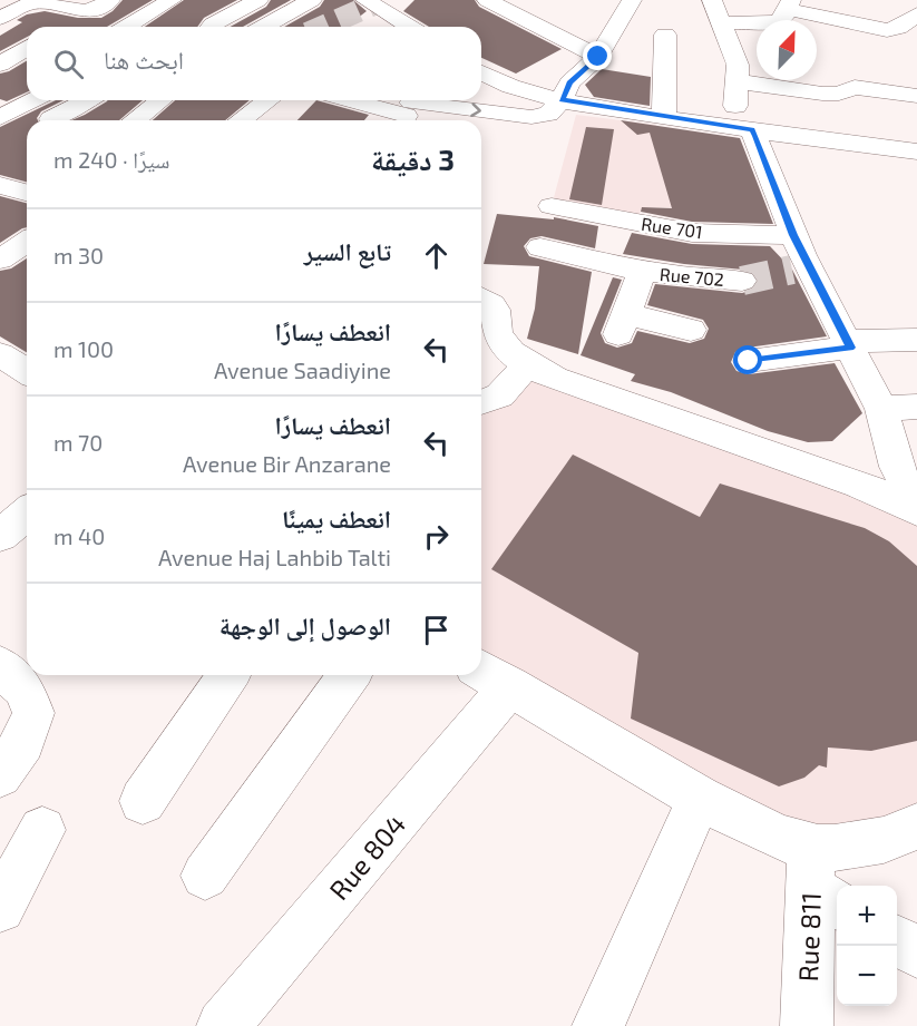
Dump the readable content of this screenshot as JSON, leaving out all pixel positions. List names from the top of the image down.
{
  "streets": {
    "street": [
      "Rue 701",
      "Rue 702",
      "Rue 804",
      "Rue 811"
    ]
  },
  "crossings": [
    ["Rue 701", "Rue 702"]
  ],
  "north": "top right",
  "page": {
    "search": "ابحث هنا",
    "heading": ["3 دقيقة", "سيرًا · 240 m"],
    "list": [
      ["تابع السير", "30 m"],
      ["انعطف يسارًا", "Avenue Saadiyine", "100 m"],
      ["انعطف يسارًا", "Avenue Bir Anzarane", "70 m"],
      ["انعطف يمينًا", "Avenue Haj Lahbib Talti", "40 m"],
      "الوصول إلى الوجهة"
    ],
    "map_buttons": ["+", "−"]
  }
}
